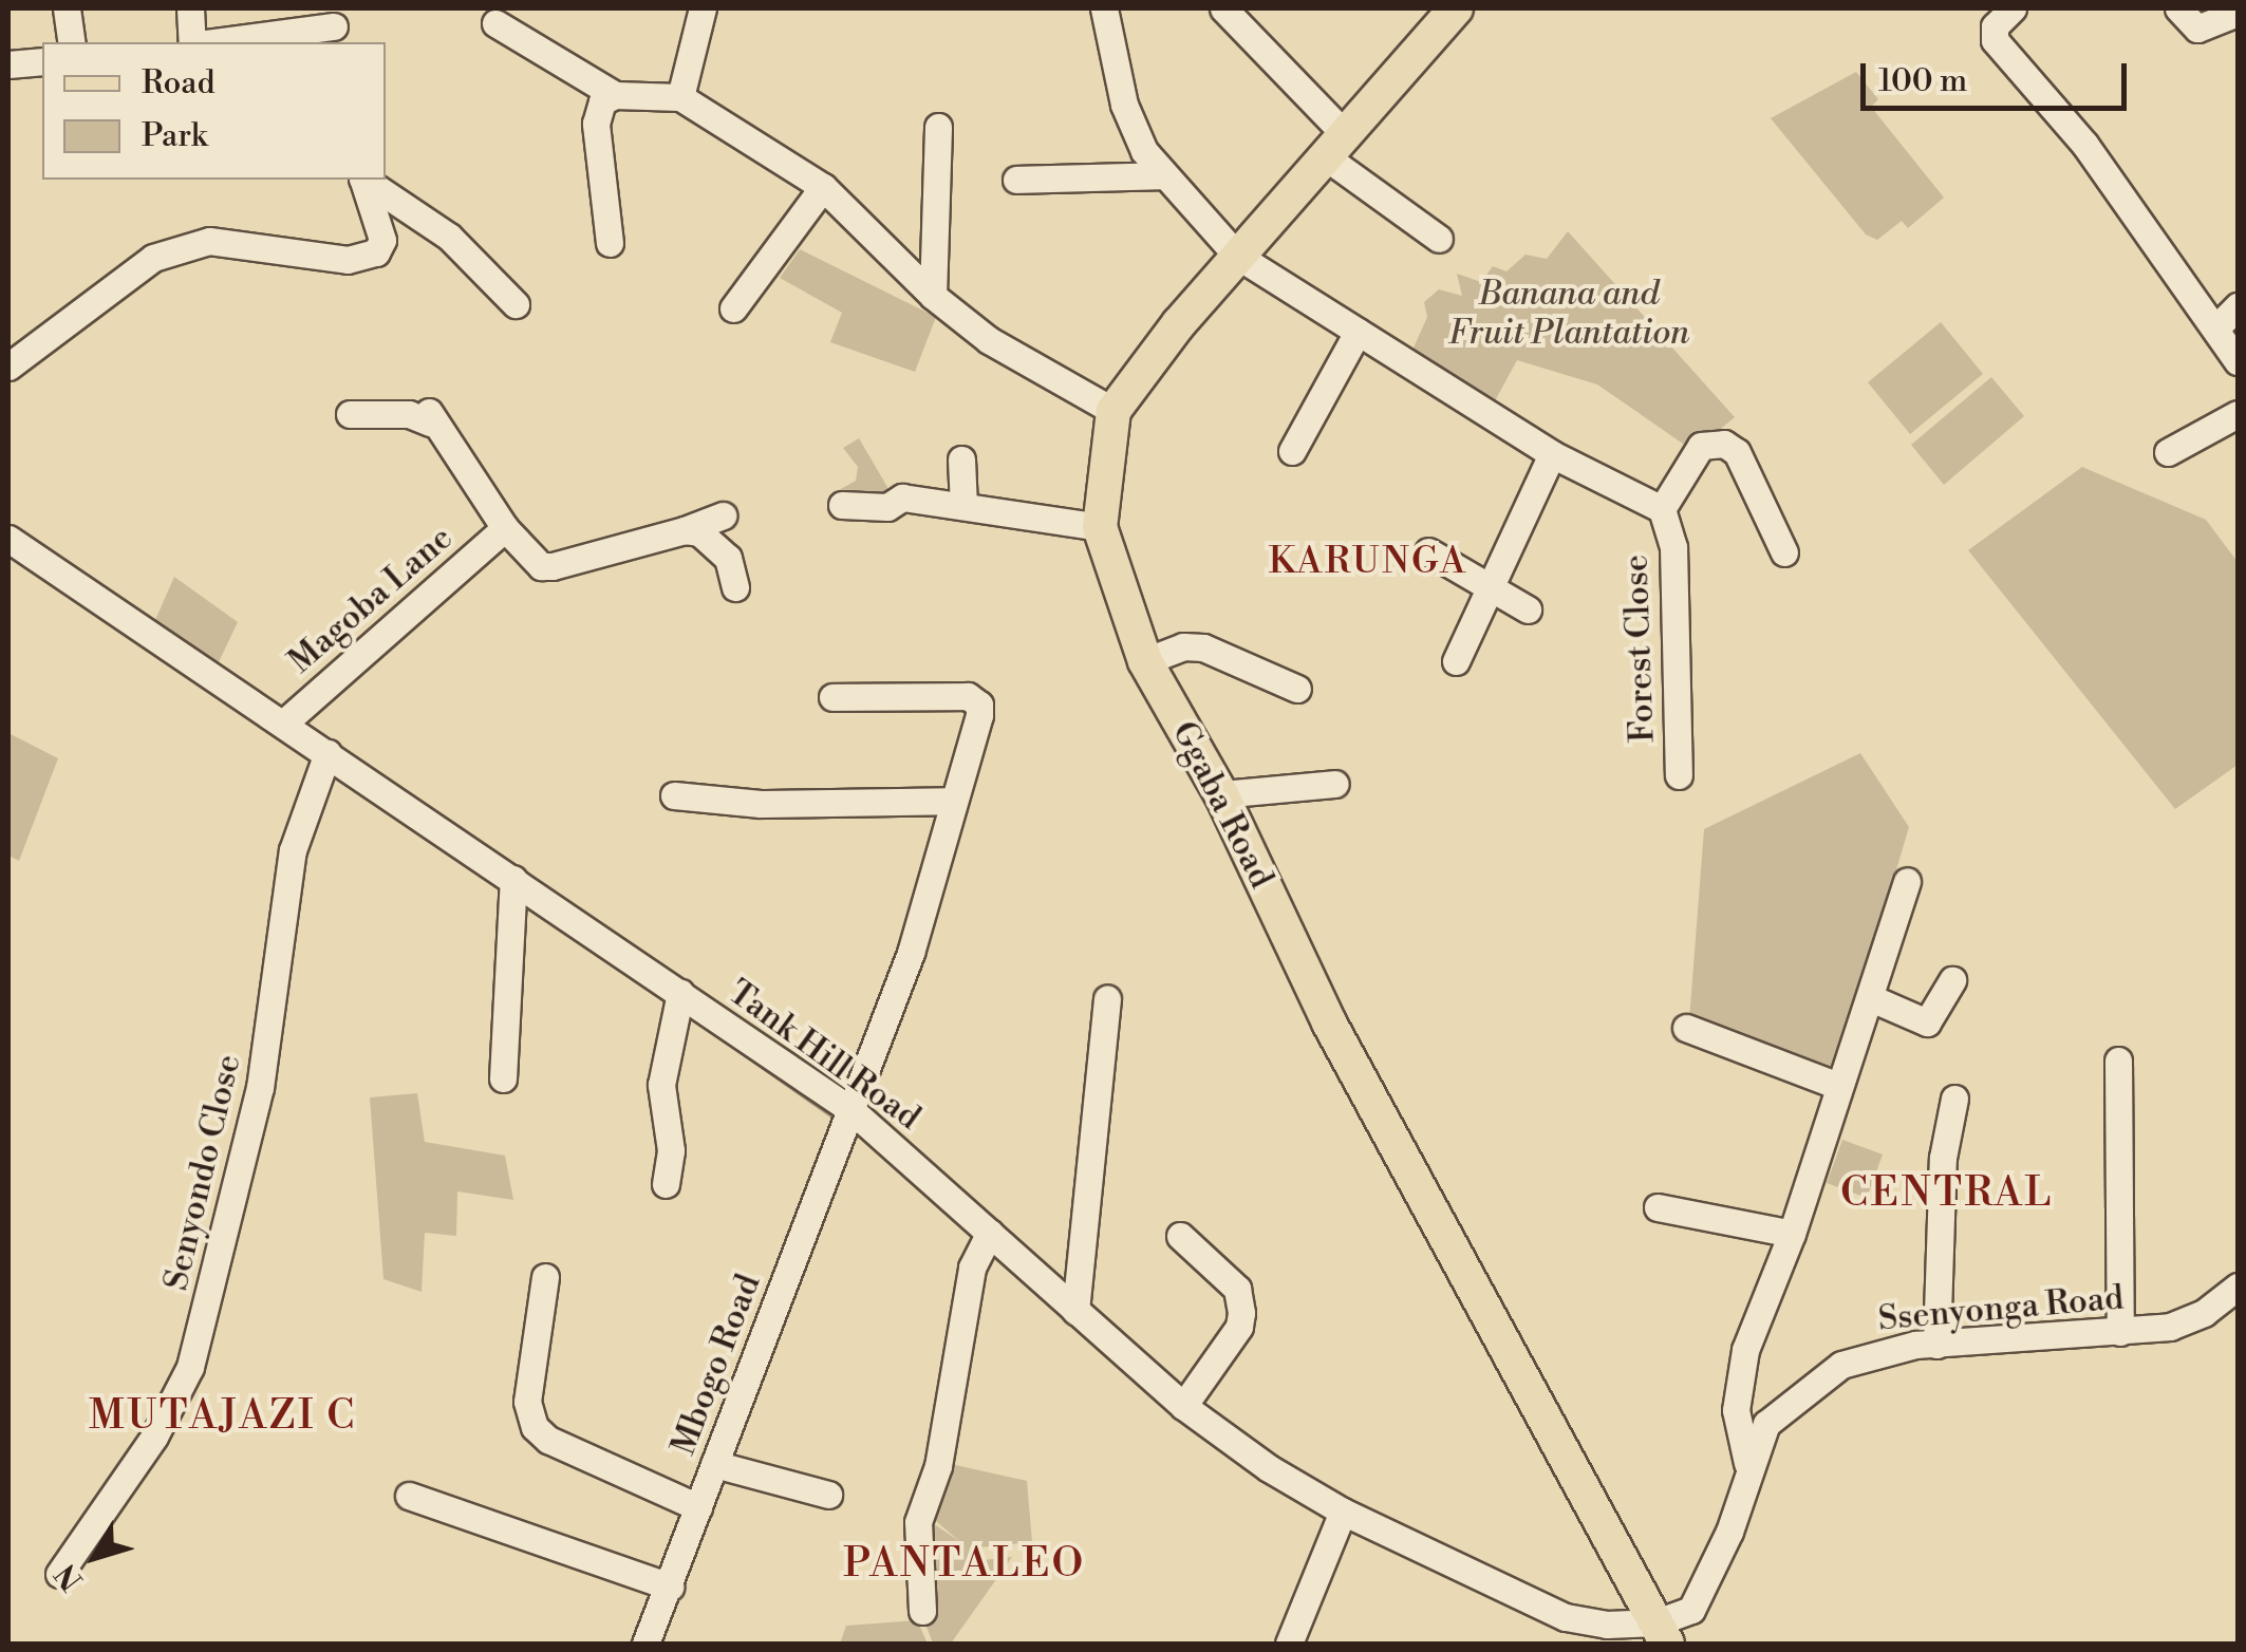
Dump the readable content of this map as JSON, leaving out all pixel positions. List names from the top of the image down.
{
  "streets": {
    "main road": ["Ggaba Road"],
    "street": [
      "Magoba Lane",
      "Forest Close",
      "Tank Hill Road",
      "Senyondo Close",
      "Ssenyonga Road",
      "Mbogo Road"
    ]
  },
  "crossings": [
    ["Magoba Lane", "Tank Hill Road"],
    ["Ggaba Road", "Tank Hill Road"],
    ["Ggaba Road", "Ssenyonga Road"],
    ["Tank Hill Road", "Senyondo Close"],
    ["Tank Hill Road", "Ssenyonga Road"],
    ["Tank Hill Road", "Mbogo Road"]
  ],
  "districts": [
    "KARUNGA",
    "CENTRAL",
    "MUTAJAZI C",
    "PANTALEO"
  ],
  "parks": ["Banana and Fruit Plantation"],
  "legend": ["Road", "Park"],
  "scale_bar": "100 m",
  "north": "bottom left"
}
